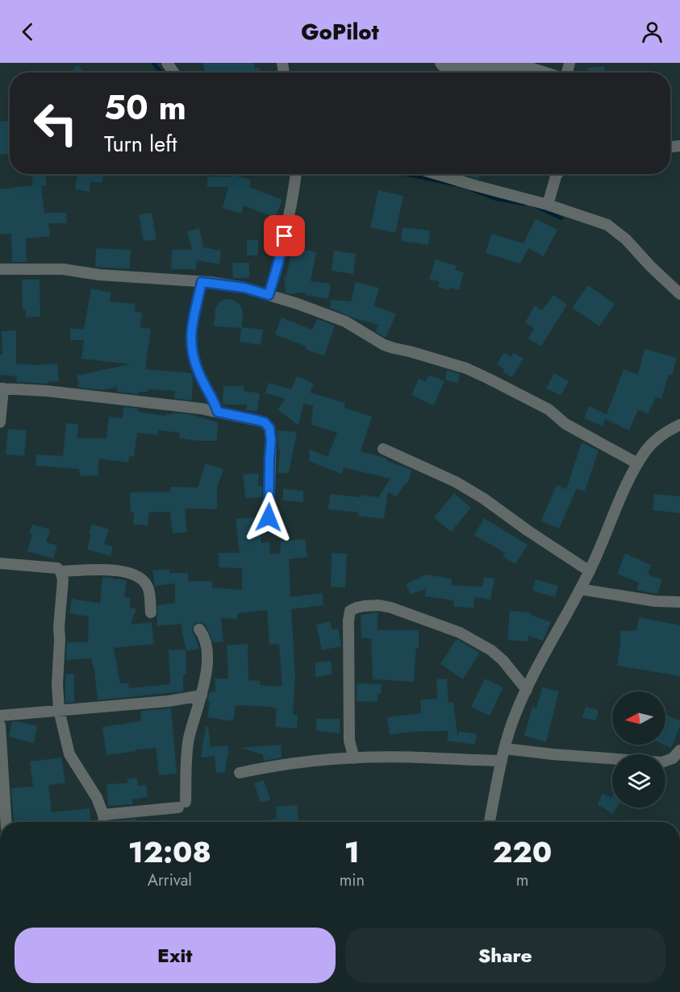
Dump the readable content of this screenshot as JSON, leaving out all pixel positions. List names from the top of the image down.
{
  "north": "left",
  "page": {
    "header": "GoPilot",
    "turn": ["50 m", "Turn left"],
    "eta": [
      "12:08",
      "Arrival",
      "1",
      "min",
      "220",
      "m"
    ],
    "buttons": ["Exit", "Share"]
  }
}
